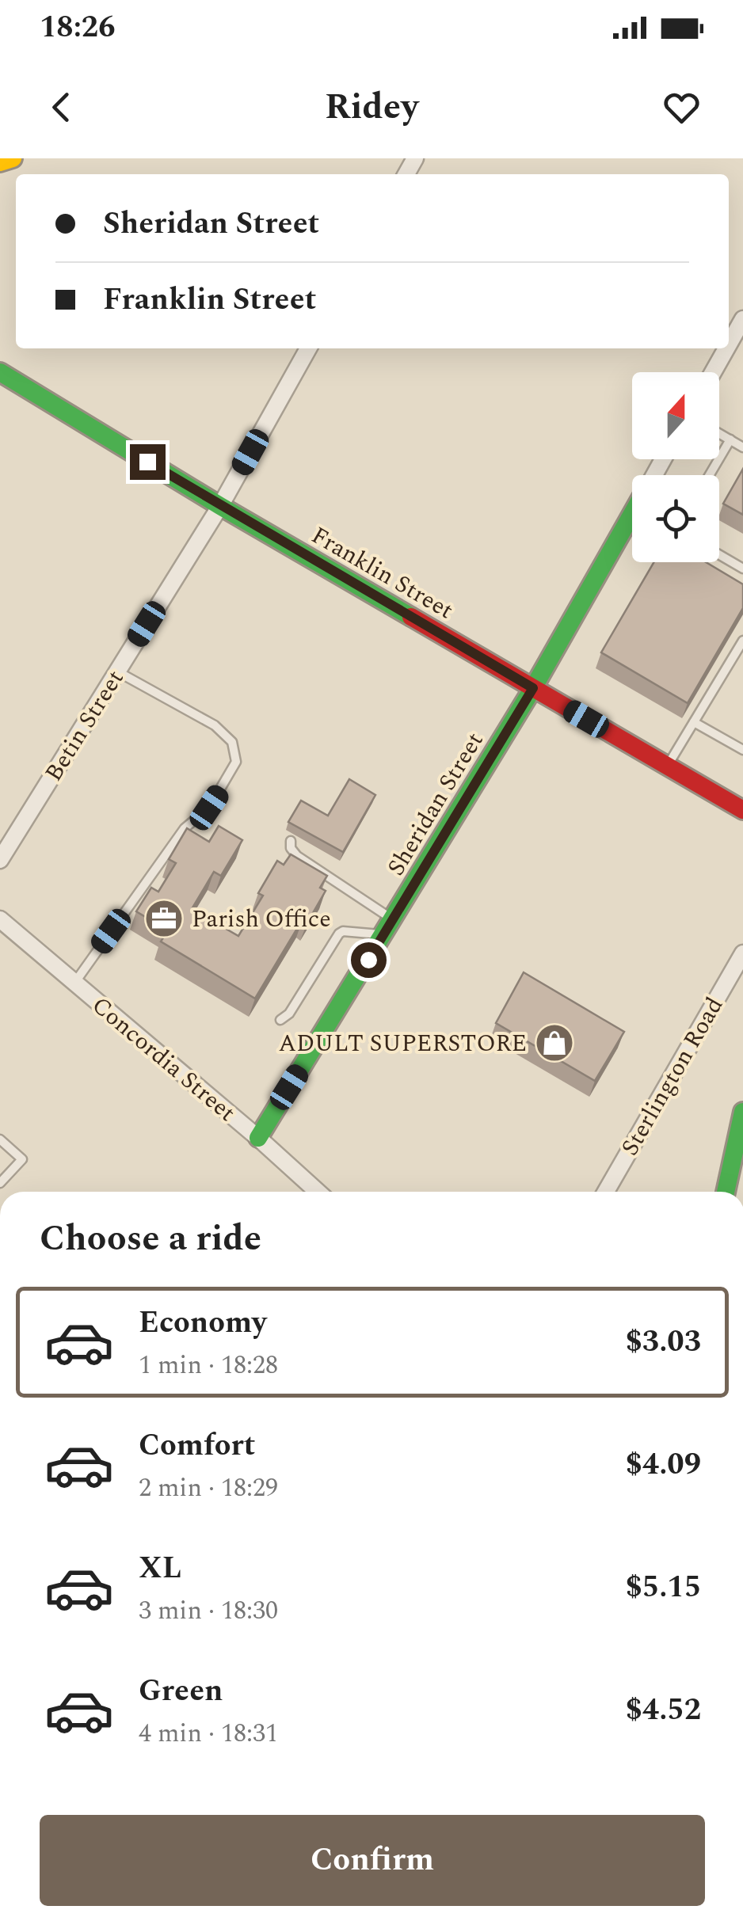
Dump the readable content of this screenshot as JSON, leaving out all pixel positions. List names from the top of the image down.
{
  "streets": {
    "main road": ["Franklin Street", "Sheridan Street"],
    "street": ["Betin Street", "Concordia Street", "Sterlington Road"]
  },
  "crossings": [
    ["Franklin Street", "Betin Street"],
    ["Franklin Street", "Sheridan Street"],
    ["Sheridan Street", "Concordia Street"]
  ],
  "places": {
    "office": ["Parish Office"],
    "shop": ["ADULT SUPERSTORE"]
  },
  "north": "top",
  "page": {
    "status": "18:26",
    "header": "Ridey",
    "banner": ["Sheridan Street", "Franklin Street"],
    "heading": "Choose a ride",
    "list": [
      {
        "name": "Economy",
        "note": "1 min · 18:28",
        "value": "$3.03"
      },
      {
        "name": "Comfort",
        "note": "2 min · 18:29",
        "value": "$4.09"
      },
      {
        "name": "XL",
        "note": "3 min · 18:30",
        "value": "$5.15"
      },
      {
        "name": "Green",
        "note": "4 min · 18:31",
        "value": "$4.52"
      }
    ],
    "buttons": "Confirm"
  }
}
